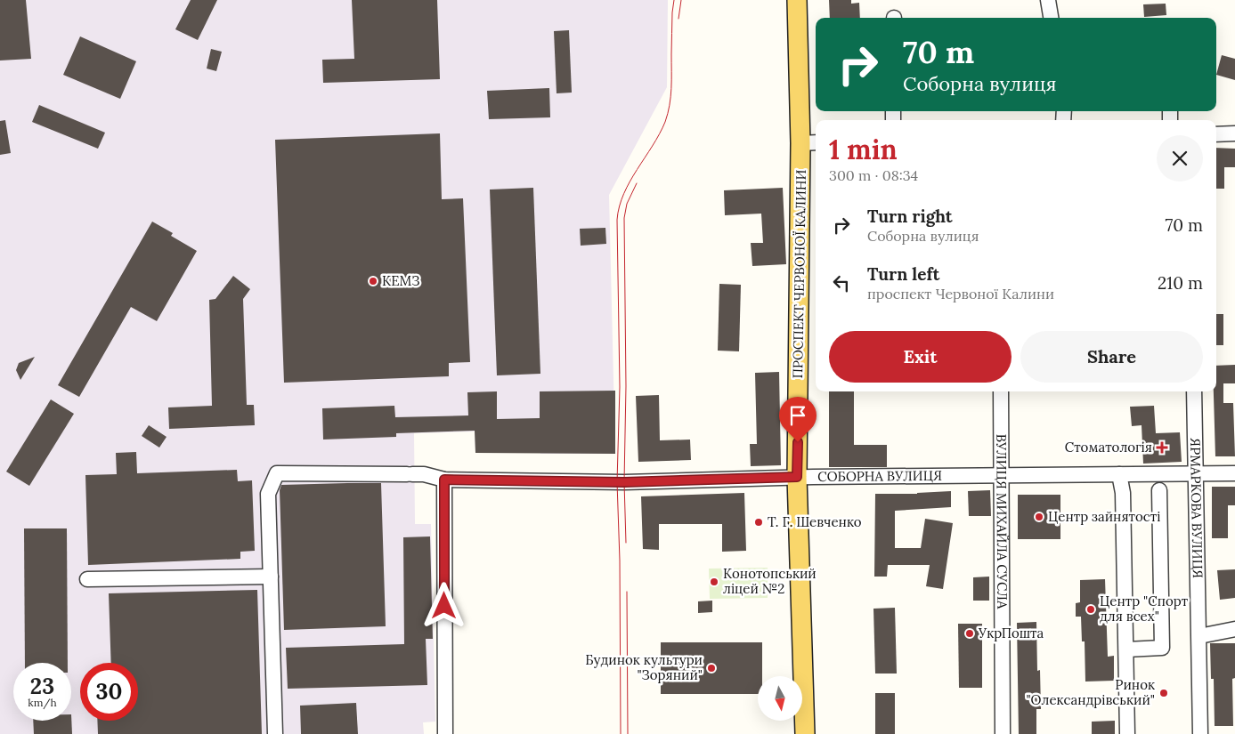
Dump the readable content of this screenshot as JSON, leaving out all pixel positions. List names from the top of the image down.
{
  "streets": {
    "main road": ["ПРОСПЕКТ ЧЕРВОНОЇ КАЛИНИ"],
    "street": ["СОБОРНА ВУЛИЦЯ", "ЯРМАРКОВА ВУЛИЦЯ", "ВУЛИЦЯ МИХАЙЛА СУСЛА"]
  },
  "crossings": [
    ["ПРОСПЕКТ ЧЕРВОНОЇ КАЛИНИ", "СОБОРНА ВУЛИЦЯ"],
    ["СОБОРНА ВУЛИЦЯ", "ЯРМАРКОВА ВУЛИЦЯ"],
    ["СОБОРНА ВУЛИЦЯ", "ВУЛИЦЯ МИХАЙЛА СУСЛА"]
  ],
  "places": {
    "other": [
      "КЕМЗ",
      "Центр зайнятості",
      "Т. Г. Шевченко",
      "Конотопський ліцей №2",
      "Центр \"Спорт для всех\"",
      "УкрПошта",
      "Будинок культури \"Зоряний\"",
      "Ринок \"Олександрівський\""
    ],
    "health": ["Стоматологія"]
  },
  "north": "bottom",
  "page": {
    "turn": ["70 m", "Соборна вулиця"],
    "heading": ["1 min", "300 m · 08:34"],
    "list": [
      {
        "name": "Turn right",
        "note": "Соборна вулиця",
        "value": "70 m"
      },
      {
        "name": "Turn left",
        "note": "проспект Червоної Калини",
        "value": "210 m"
      }
    ],
    "buttons": ["Exit", "Share"],
    "speed": "23 km/h",
    "limit": "30"
  }
}
